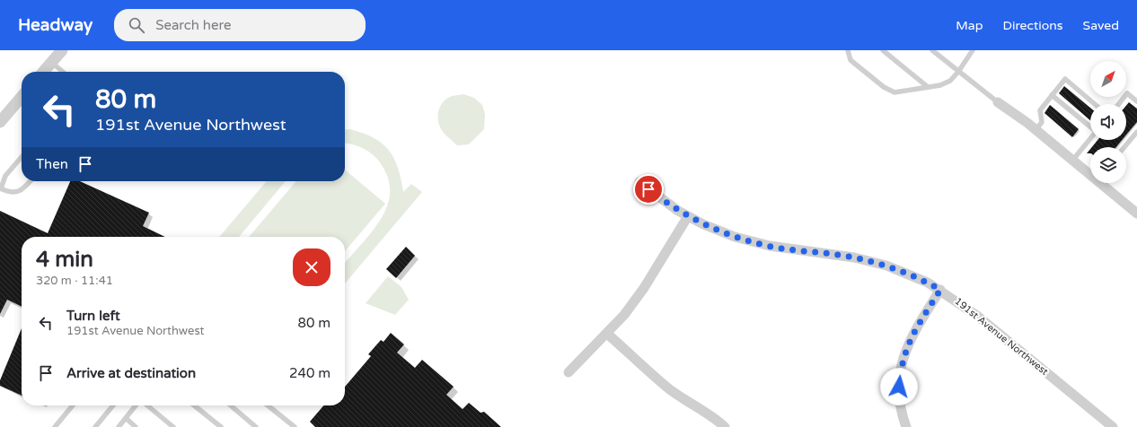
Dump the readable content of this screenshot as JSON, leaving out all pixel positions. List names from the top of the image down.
{
  "streets": {
    "street": ["191st Avenue Northwest"]
  },
  "north": "top right",
  "page": {
    "header": "Headway",
    "search": "Search here",
    "nav": ["Map", "Directions", "Saved"],
    "turn": ["80 m", "191st Avenue Northwest"],
    "then": "Then",
    "heading": ["4 min", "320 m · 11:41"],
    "list": [
      {
        "name": "Turn left",
        "note": "191st Avenue Northwest",
        "value": "80 m"
      },
      {
        "name": "Arrive at destination",
        "value": "240 m"
      }
    ]
  }
}
